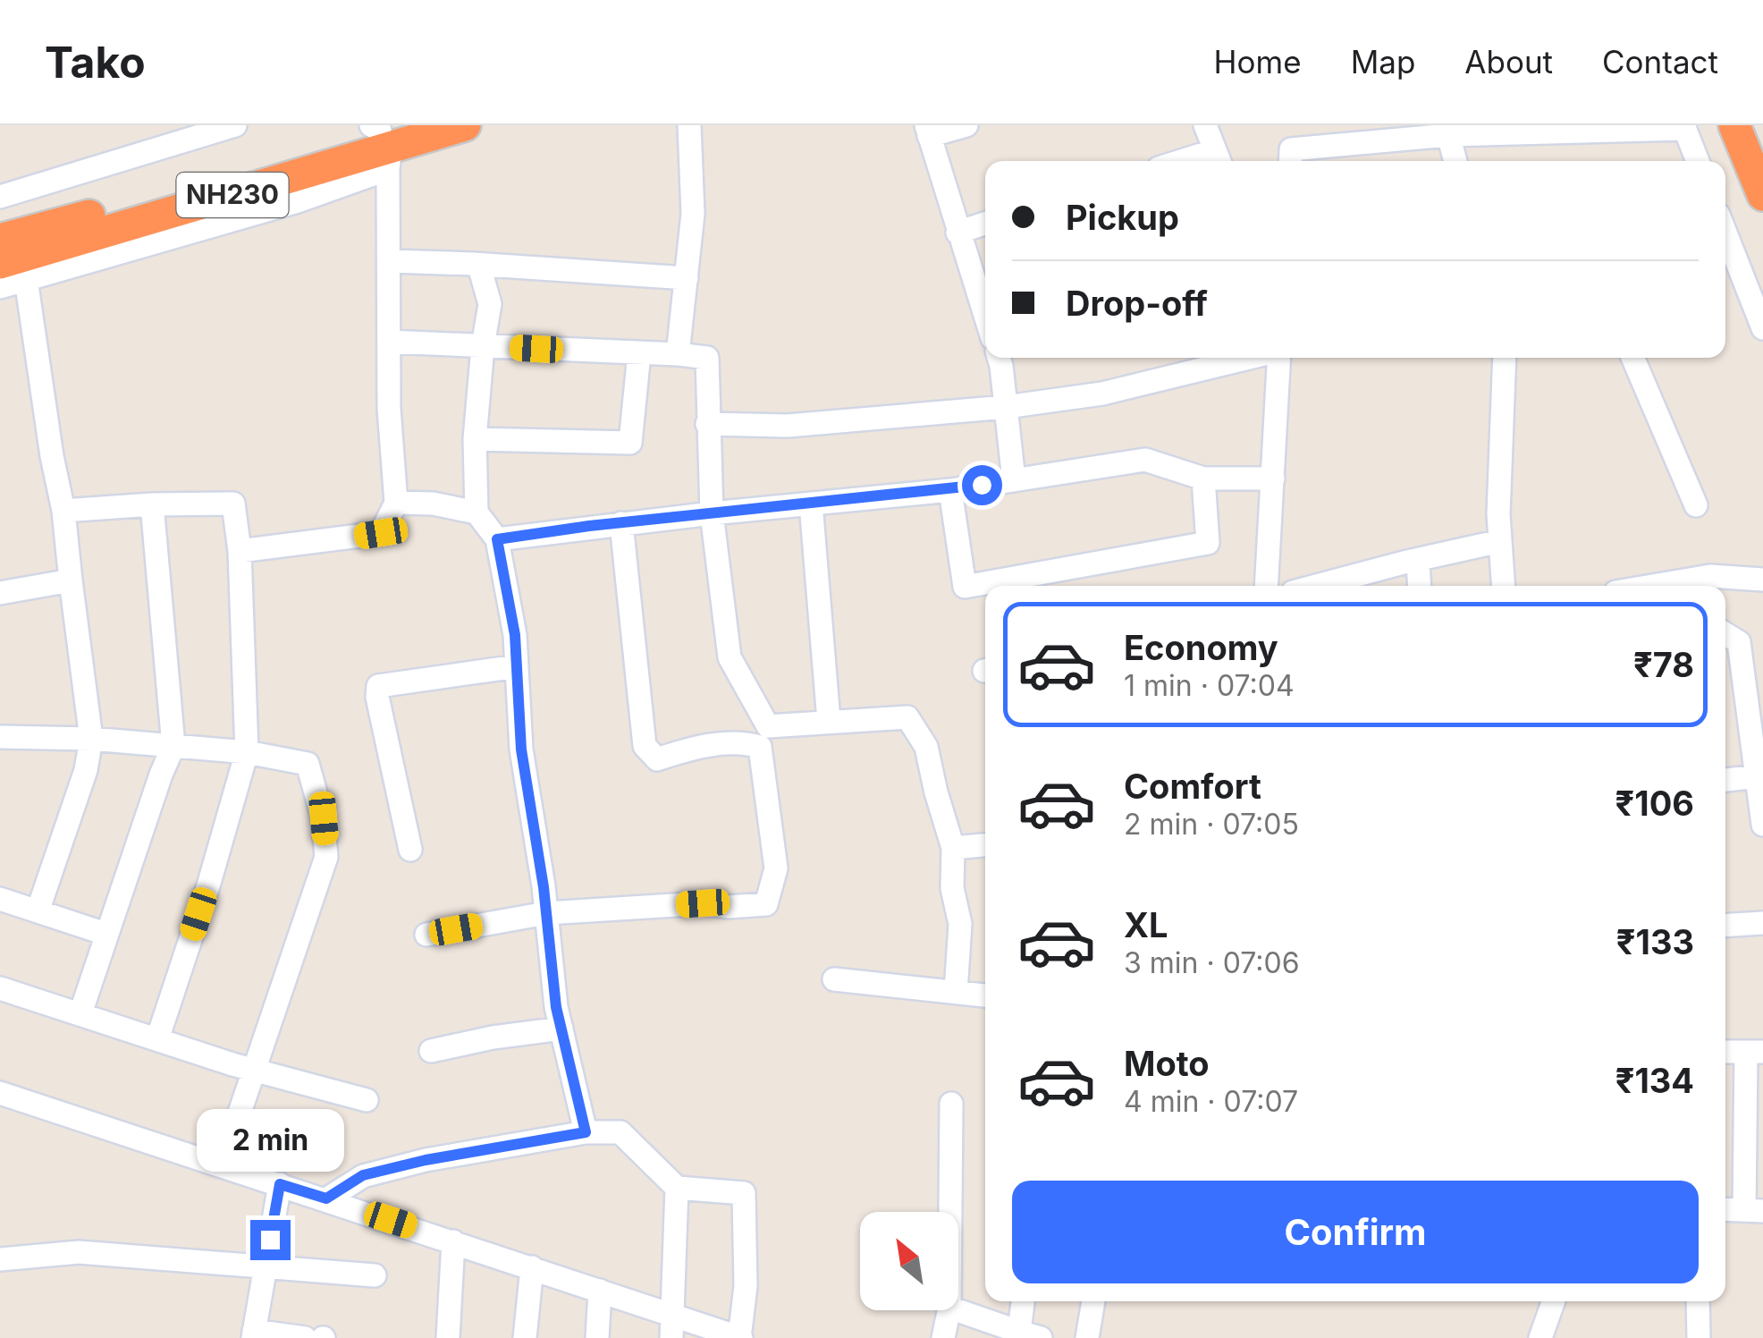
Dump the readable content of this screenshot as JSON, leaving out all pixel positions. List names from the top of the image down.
{
  "streets": {
    "highway": ["NH230"]
  },
  "north": "top left",
  "page": {
    "header": "Tako",
    "nav": [
      "Home",
      "Map",
      "About",
      "Contact"
    ],
    "banner": ["Pickup", "Drop-off"],
    "list": [
      {
        "name": "Economy",
        "note": "1 min · 07:04",
        "value": "₹78"
      },
      {
        "name": "Comfort",
        "note": "2 min · 07:05",
        "value": "₹106"
      },
      {
        "name": "XL",
        "note": "3 min · 07:06",
        "value": "₹133"
      },
      {
        "name": "Moto",
        "note": "4 min · 07:07",
        "value": "₹134"
      }
    ],
    "bubble": "2 min",
    "buttons": "Confirm"
  }
}
